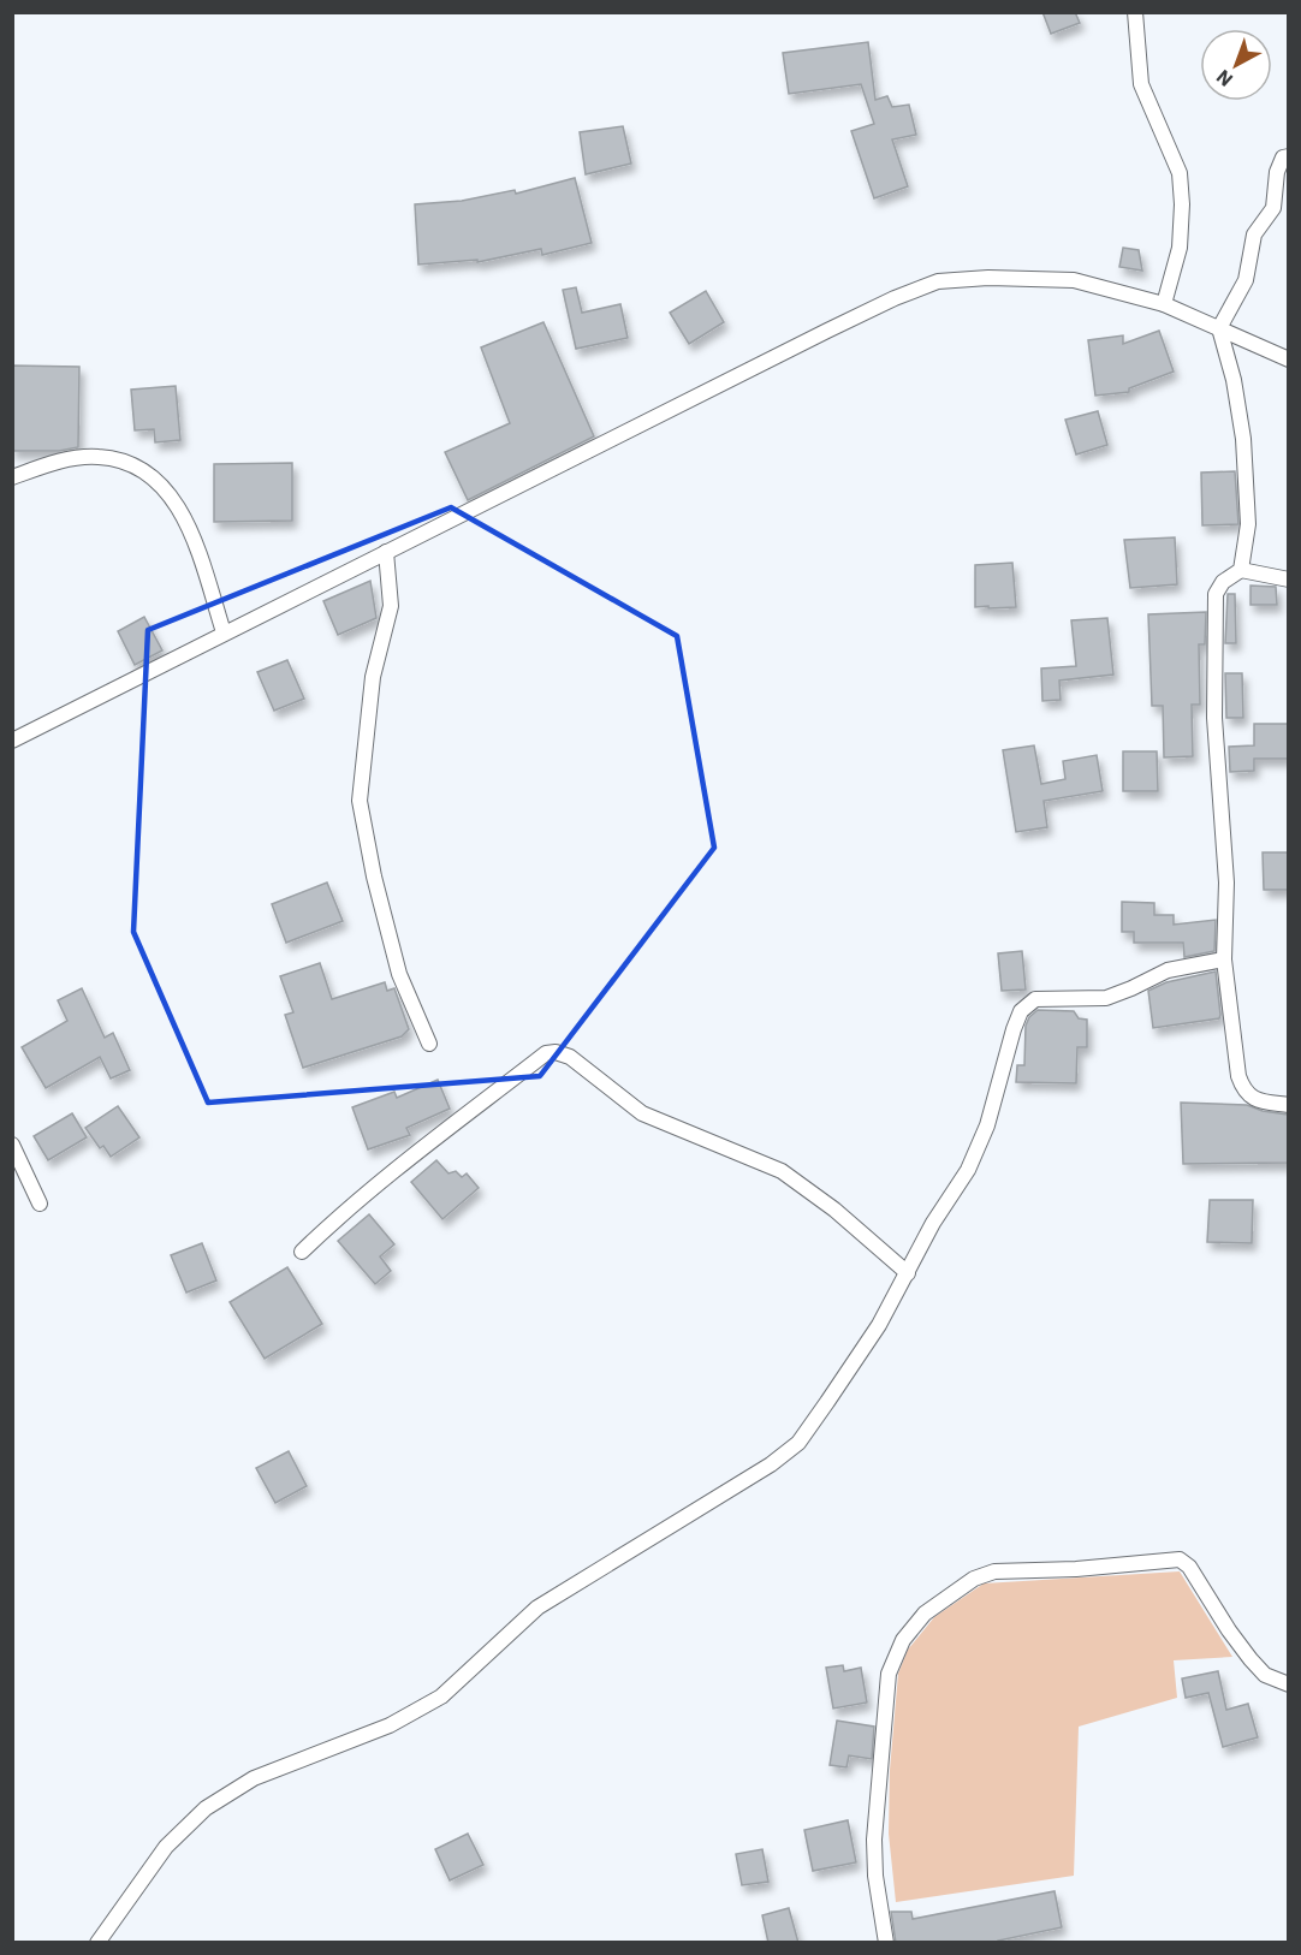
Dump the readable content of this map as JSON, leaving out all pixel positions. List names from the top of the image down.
{
  "north": "bottom left"
}
